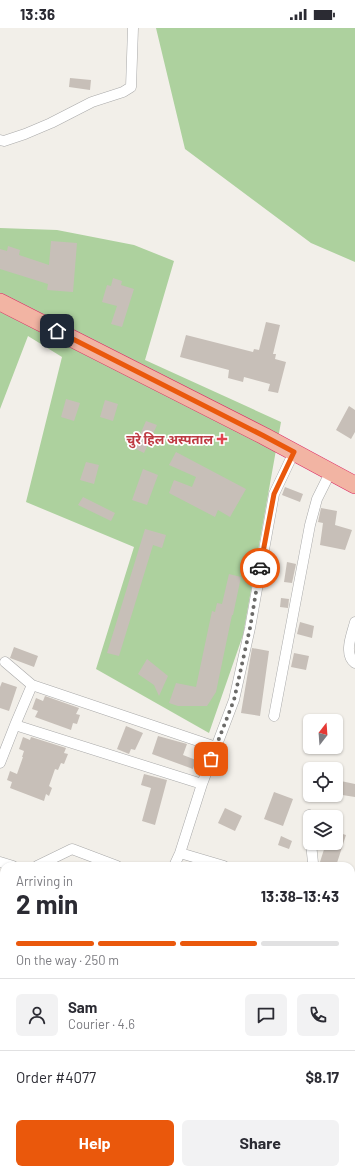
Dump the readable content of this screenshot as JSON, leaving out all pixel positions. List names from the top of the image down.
{
  "places": {
    "health": ["चुरे हिल अस्पताल"]
  },
  "north": "top",
  "page": {
    "status": "13:36",
    "heading": ["2 min", "Arriving in", "13:38–13:43"],
    "panel": [
      "Sam",
      "Courier · 4.6",
      "Order #4077",
      "$8.17"
    ],
    "bar": "On the way · 250 m",
    "buttons": ["Help", "Share"]
  }
}
